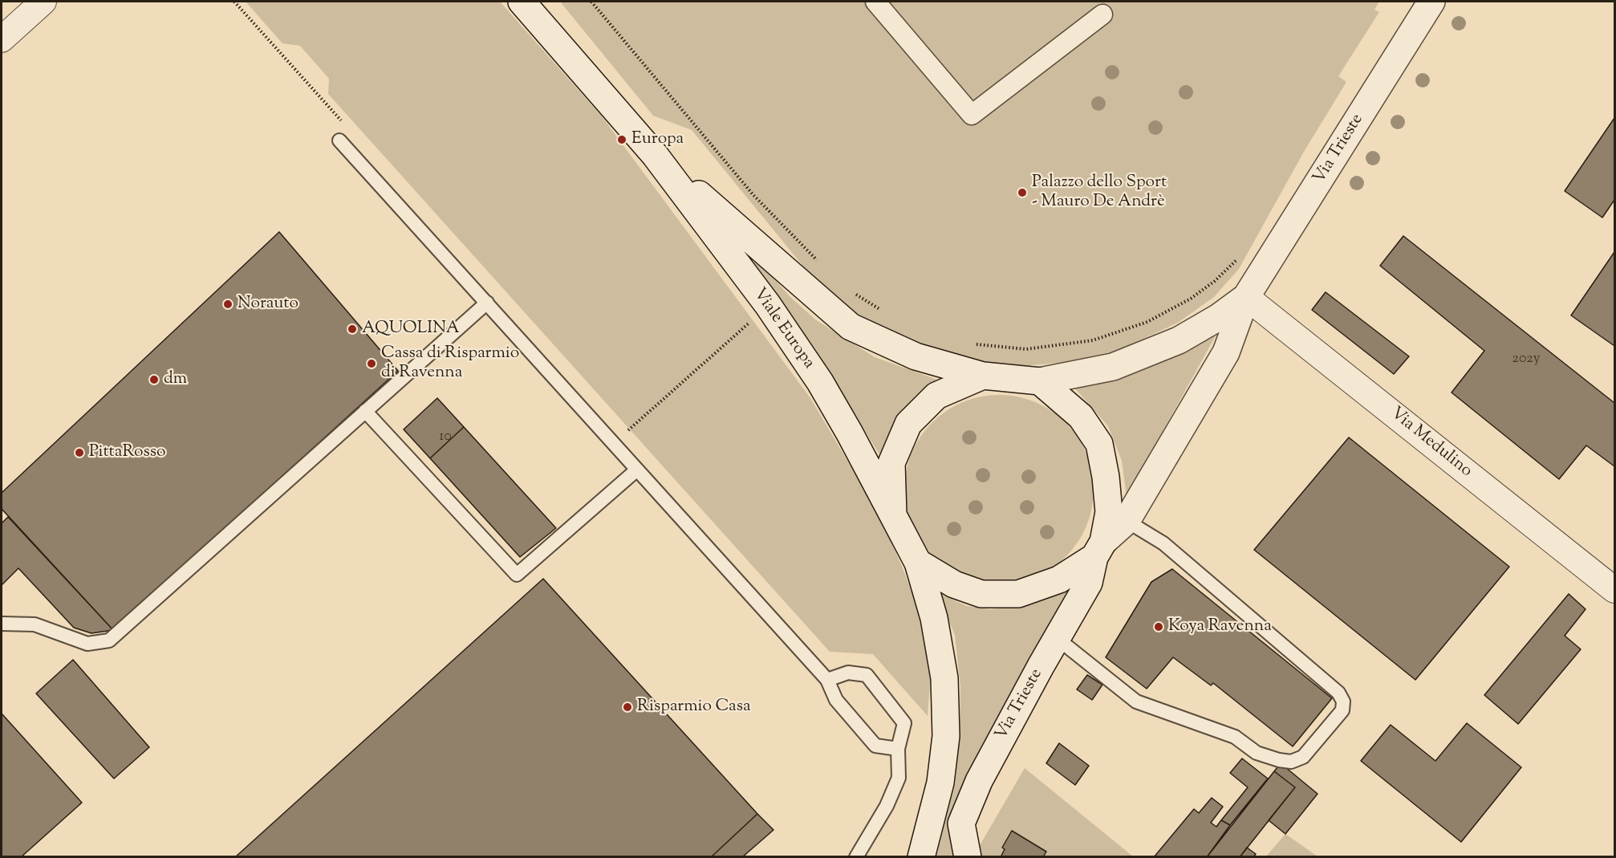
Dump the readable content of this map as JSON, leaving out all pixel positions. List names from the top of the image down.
{
  "streets": {
    "main road": ["Via Trieste", "Viale Europa"],
    "street": ["Via Medulino"]
  },
  "crossings": [
    ["Via Trieste", "Viale Europa"],
    ["Via Trieste", "Via Medulino"]
  ],
  "places": [
    "Europa",
    "Palazzo dello Sport - Mauro De Andrè",
    "Norauto",
    "AQUOLINA",
    "Cassa di Risparmio di Ravenna",
    "dm",
    "PittaRosso",
    "Koya Ravenna",
    "Risparmio Casa"
  ],
  "house_numbers": ["202y", "10"]
}
